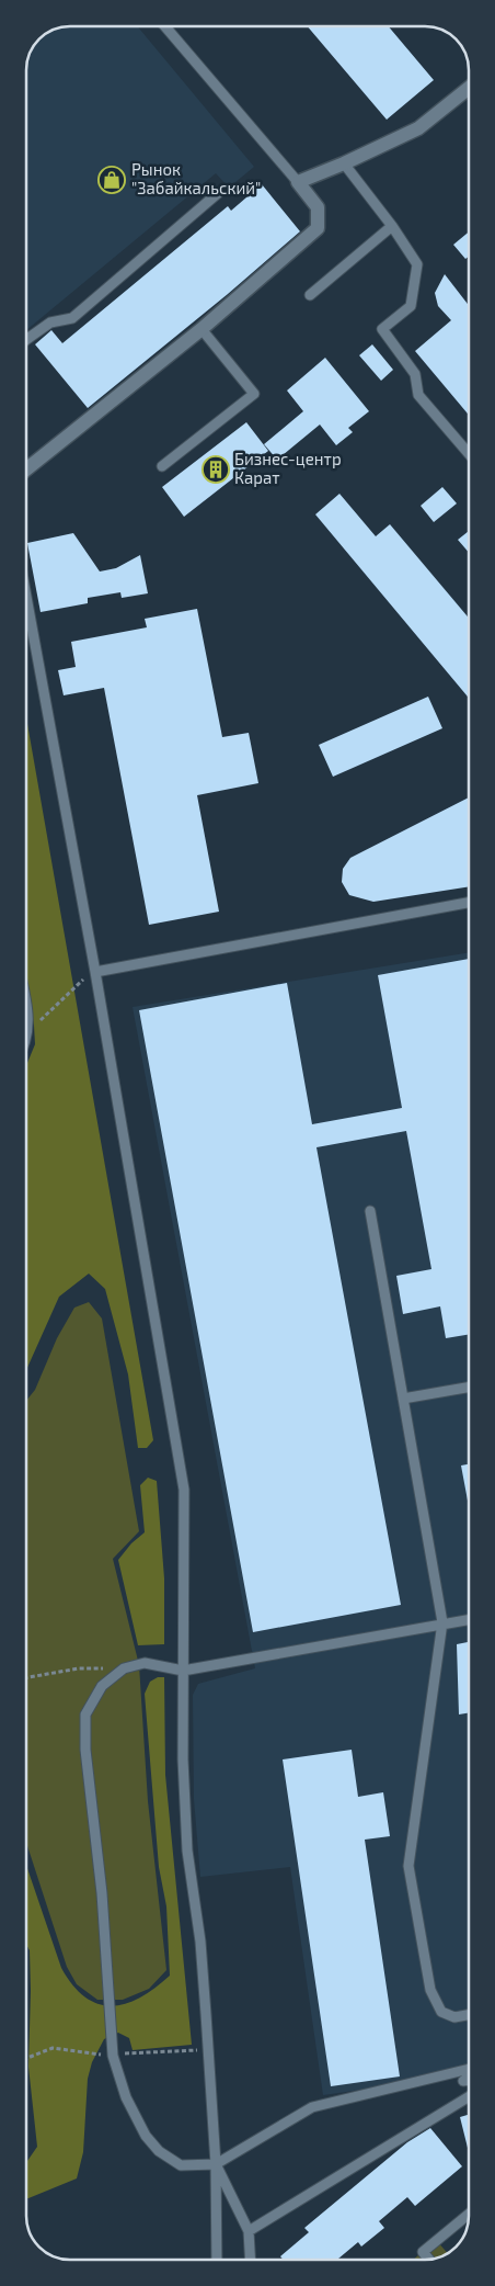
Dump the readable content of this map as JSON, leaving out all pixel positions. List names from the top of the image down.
{
  "places": {
    "shop": ["Рынок \"Забайкальский\""],
    "building": ["Бизнес-центр Карат"]
  }
}
